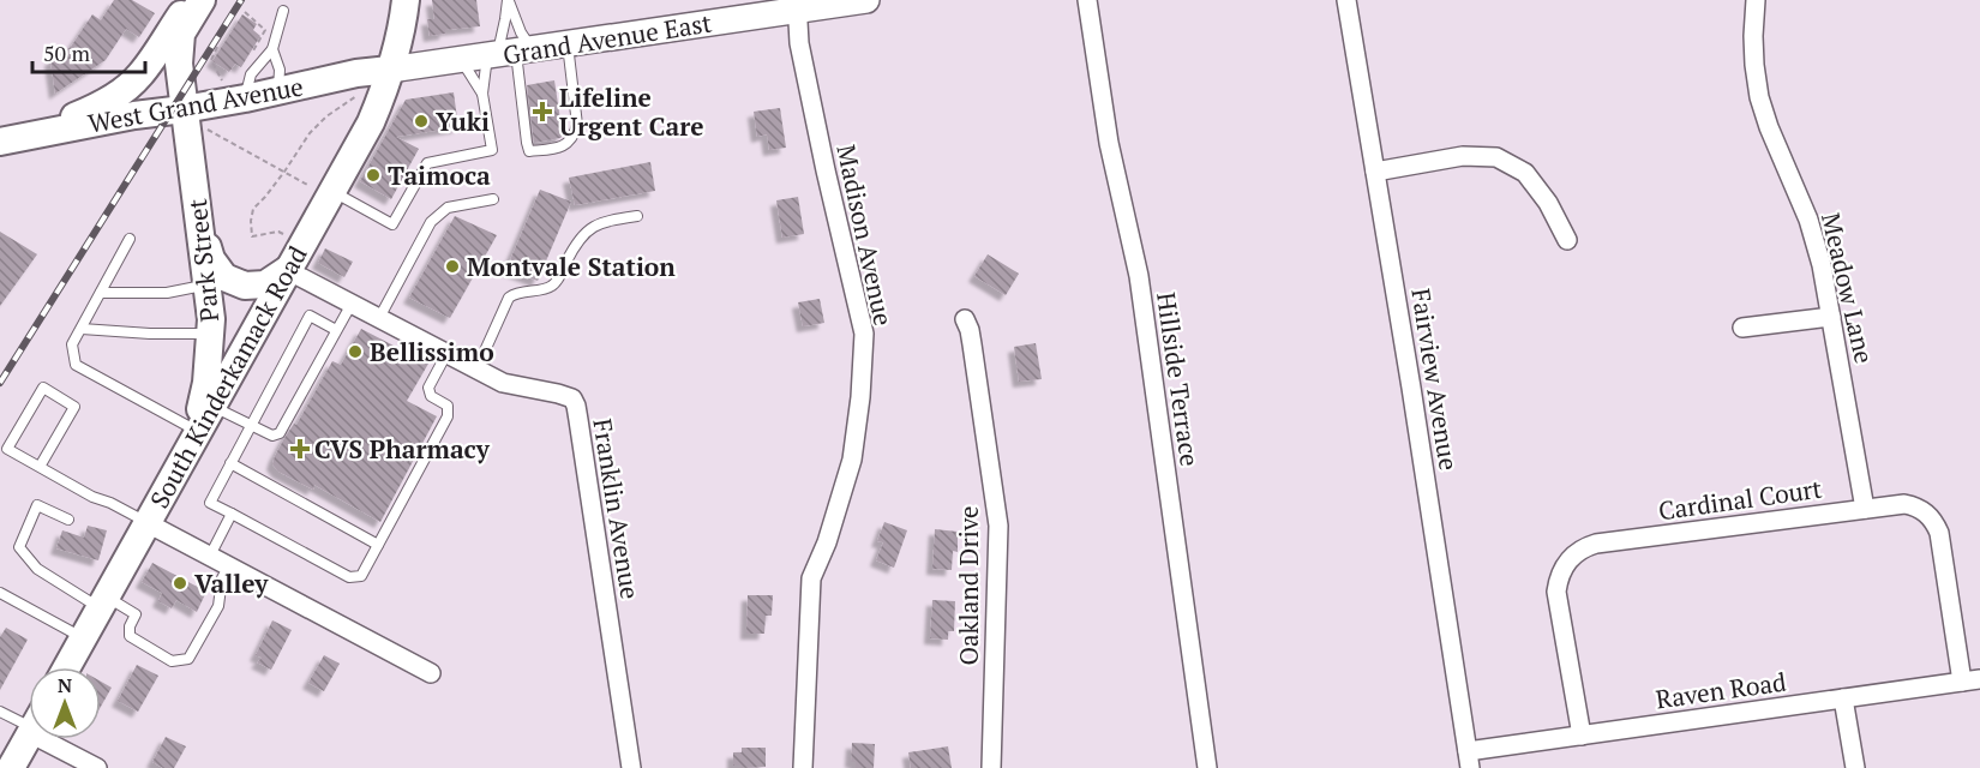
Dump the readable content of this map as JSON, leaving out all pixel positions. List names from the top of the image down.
{
  "streets": {
    "main road": [
      "Grand Avenue East",
      "West Grand Avenue",
      "Park Street",
      "South Kinderkamack Road"
    ],
    "street": [
      "Madison Avenue",
      "Meadow Lane",
      "Hillside Terrace",
      "Fairview Avenue",
      "Cardinal Court",
      "Franklin Avenue",
      "Oakland Drive",
      "Raven Road"
    ]
  },
  "crossings": [
    ["Grand Avenue East", "West Grand Avenue"],
    ["Grand Avenue East", "Madison Avenue"],
    ["Grand Avenue East", "South Kinderkamack Road"],
    ["West Grand Avenue", "Park Street"],
    ["West Grand Avenue", "South Kinderkamack Road"],
    ["Park Street", "South Kinderkamack Road"],
    ["Meadow Lane", "Cardinal Court"],
    ["South Kinderkamack Road", "Franklin Avenue"],
    ["Fairview Avenue", "Raven Road"],
    ["Cardinal Court", "Raven Road"]
  ],
  "places": {
    "health": ["Lifeline Urgent Care", "CVS Pharmacy"],
    "other": [
      "Yuki",
      "Taimoca",
      "Montvale Station",
      "Bellissimo",
      "Valley"
    ]
  },
  "scale_bar": "50 m",
  "north": "top"
}
